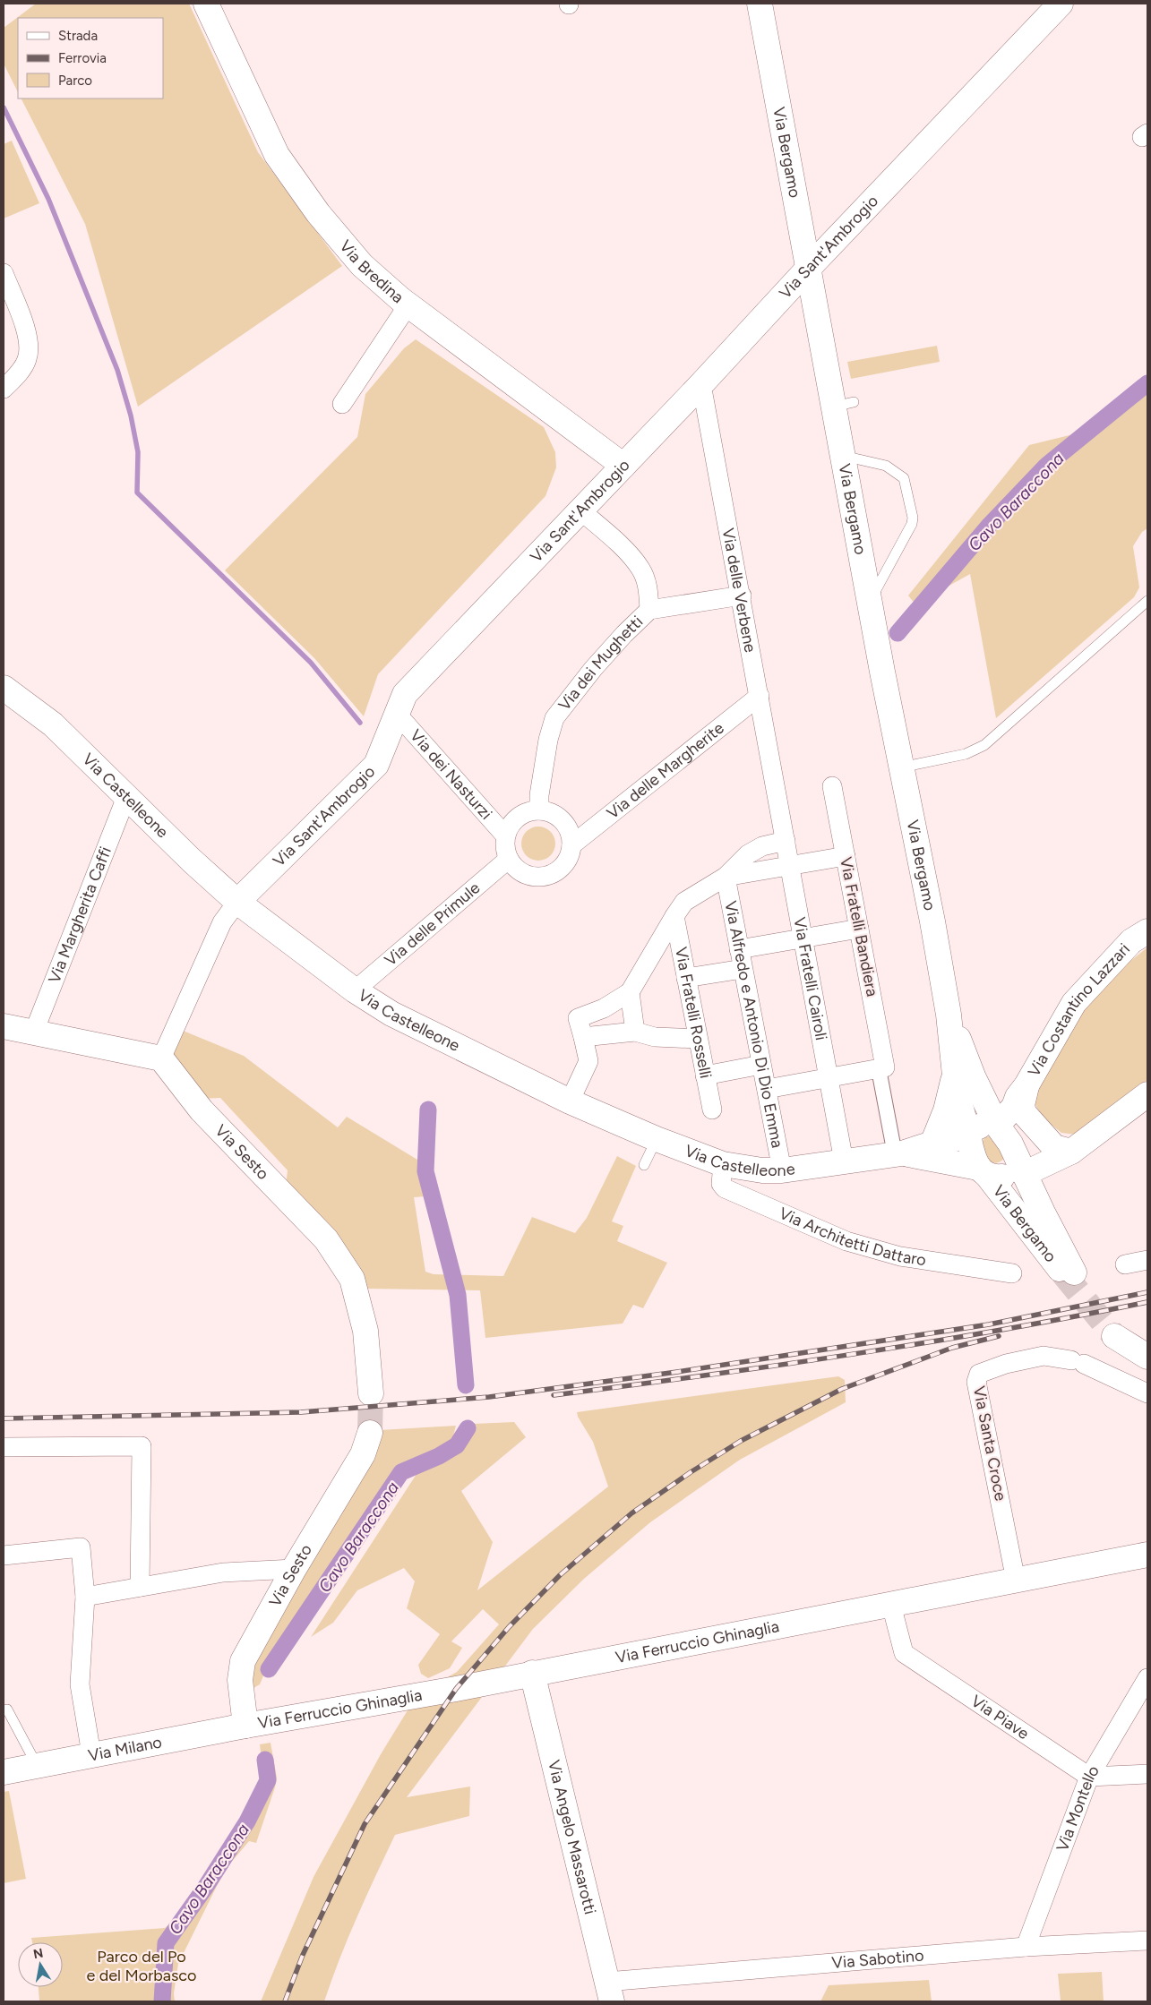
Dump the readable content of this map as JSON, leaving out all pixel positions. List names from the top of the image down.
{
  "streets": {
    "main road": [
      "Via Bergamo",
      "Via Sant'Ambrogio",
      "Via Bredina",
      "Via Castelleone",
      "Via Costantino Lazzari",
      "Via Sesto",
      "Via Ferruccio Ghinaglia",
      "Via Milano",
      "Via Angelo Massarotti"
    ],
    "street": [
      "Via delle Verbene",
      "Via dei Mughetti",
      "Via delle Margherite",
      "Via dei Nasturzi",
      "Via Margherita Caffi",
      "Via delle Primule",
      "Via Fratelli Bandiera",
      "Via Fratelli Cairoli",
      "Via Fratelli Rosselli",
      "Via Alfredo e Antonio Di Dio Emma",
      "Via Architetti Dattaro",
      "Via Santa Croce",
      "Via Piave",
      "Via Montello",
      "Via Sabotino"
    ]
  },
  "crossings": [
    ["Via Bergamo", "Via Sant'Ambrogio"],
    ["Via Bergamo", "Via Castelleone"],
    ["Via Bergamo", "Via Costantino Lazzari"],
    ["Via Sant'Ambrogio", "Via Bredina"],
    ["Via Sant'Ambrogio", "Via delle Verbene"],
    ["Via Sant'Ambrogio", "Via dei Nasturzi"],
    ["Via Sant'Ambrogio", "Via Castelleone"],
    ["Via Sant'Ambrogio", "Via Sesto"],
    ["Via delle Verbene", "Via dei Mughetti"],
    ["Via delle Verbene", "Via delle Margherite"],
    ["Via delle Verbene", "Via Fratelli Cairoli"],
    ["Via dei Mughetti", "Via delle Margherite"],
    ["Via dei Mughetti", "Via dei Nasturzi"],
    ["Via dei Mughetti", "Via delle Primule"],
    ["Via delle Margherite", "Via dei Nasturzi"],
    ["Via delle Margherite", "Via delle Primule"],
    ["Via dei Nasturzi", "Via delle Primule"],
    ["Via Castelleone", "Via Margherita Caffi"],
    ["Via Castelleone", "Via delle Primule"],
    ["Via Castelleone", "Via Fratelli Cairoli"],
    ["Via Castelleone", "Via Costantino Lazzari"],
    ["Via Castelleone", "Via Alfredo e Antonio Di Dio Emma"],
    ["Via Castelleone", "Via Architetti Dattaro"],
    ["Via Sesto", "Via Ferruccio Ghinaglia"],
    ["Via Sesto", "Via Milano"],
    ["Via Santa Croce", "Via Ferruccio Ghinaglia"],
    ["Via Ferruccio Ghinaglia", "Via Piave"],
    ["Via Ferruccio Ghinaglia", "Via Milano"],
    ["Via Ferruccio Ghinaglia", "Via Angelo Massarotti"],
    ["Via Piave", "Via Montello"],
    ["Via Montello", "Via Sabotino"],
    ["Via Angelo Massarotti", "Via Sabotino"]
  ],
  "water": ["Cavo Baraccona"],
  "parks": ["Parco del Po e del Morbasco"],
  "legend": ["Strada", "Ferrovia", "Parco"],
  "north": "top"
}
